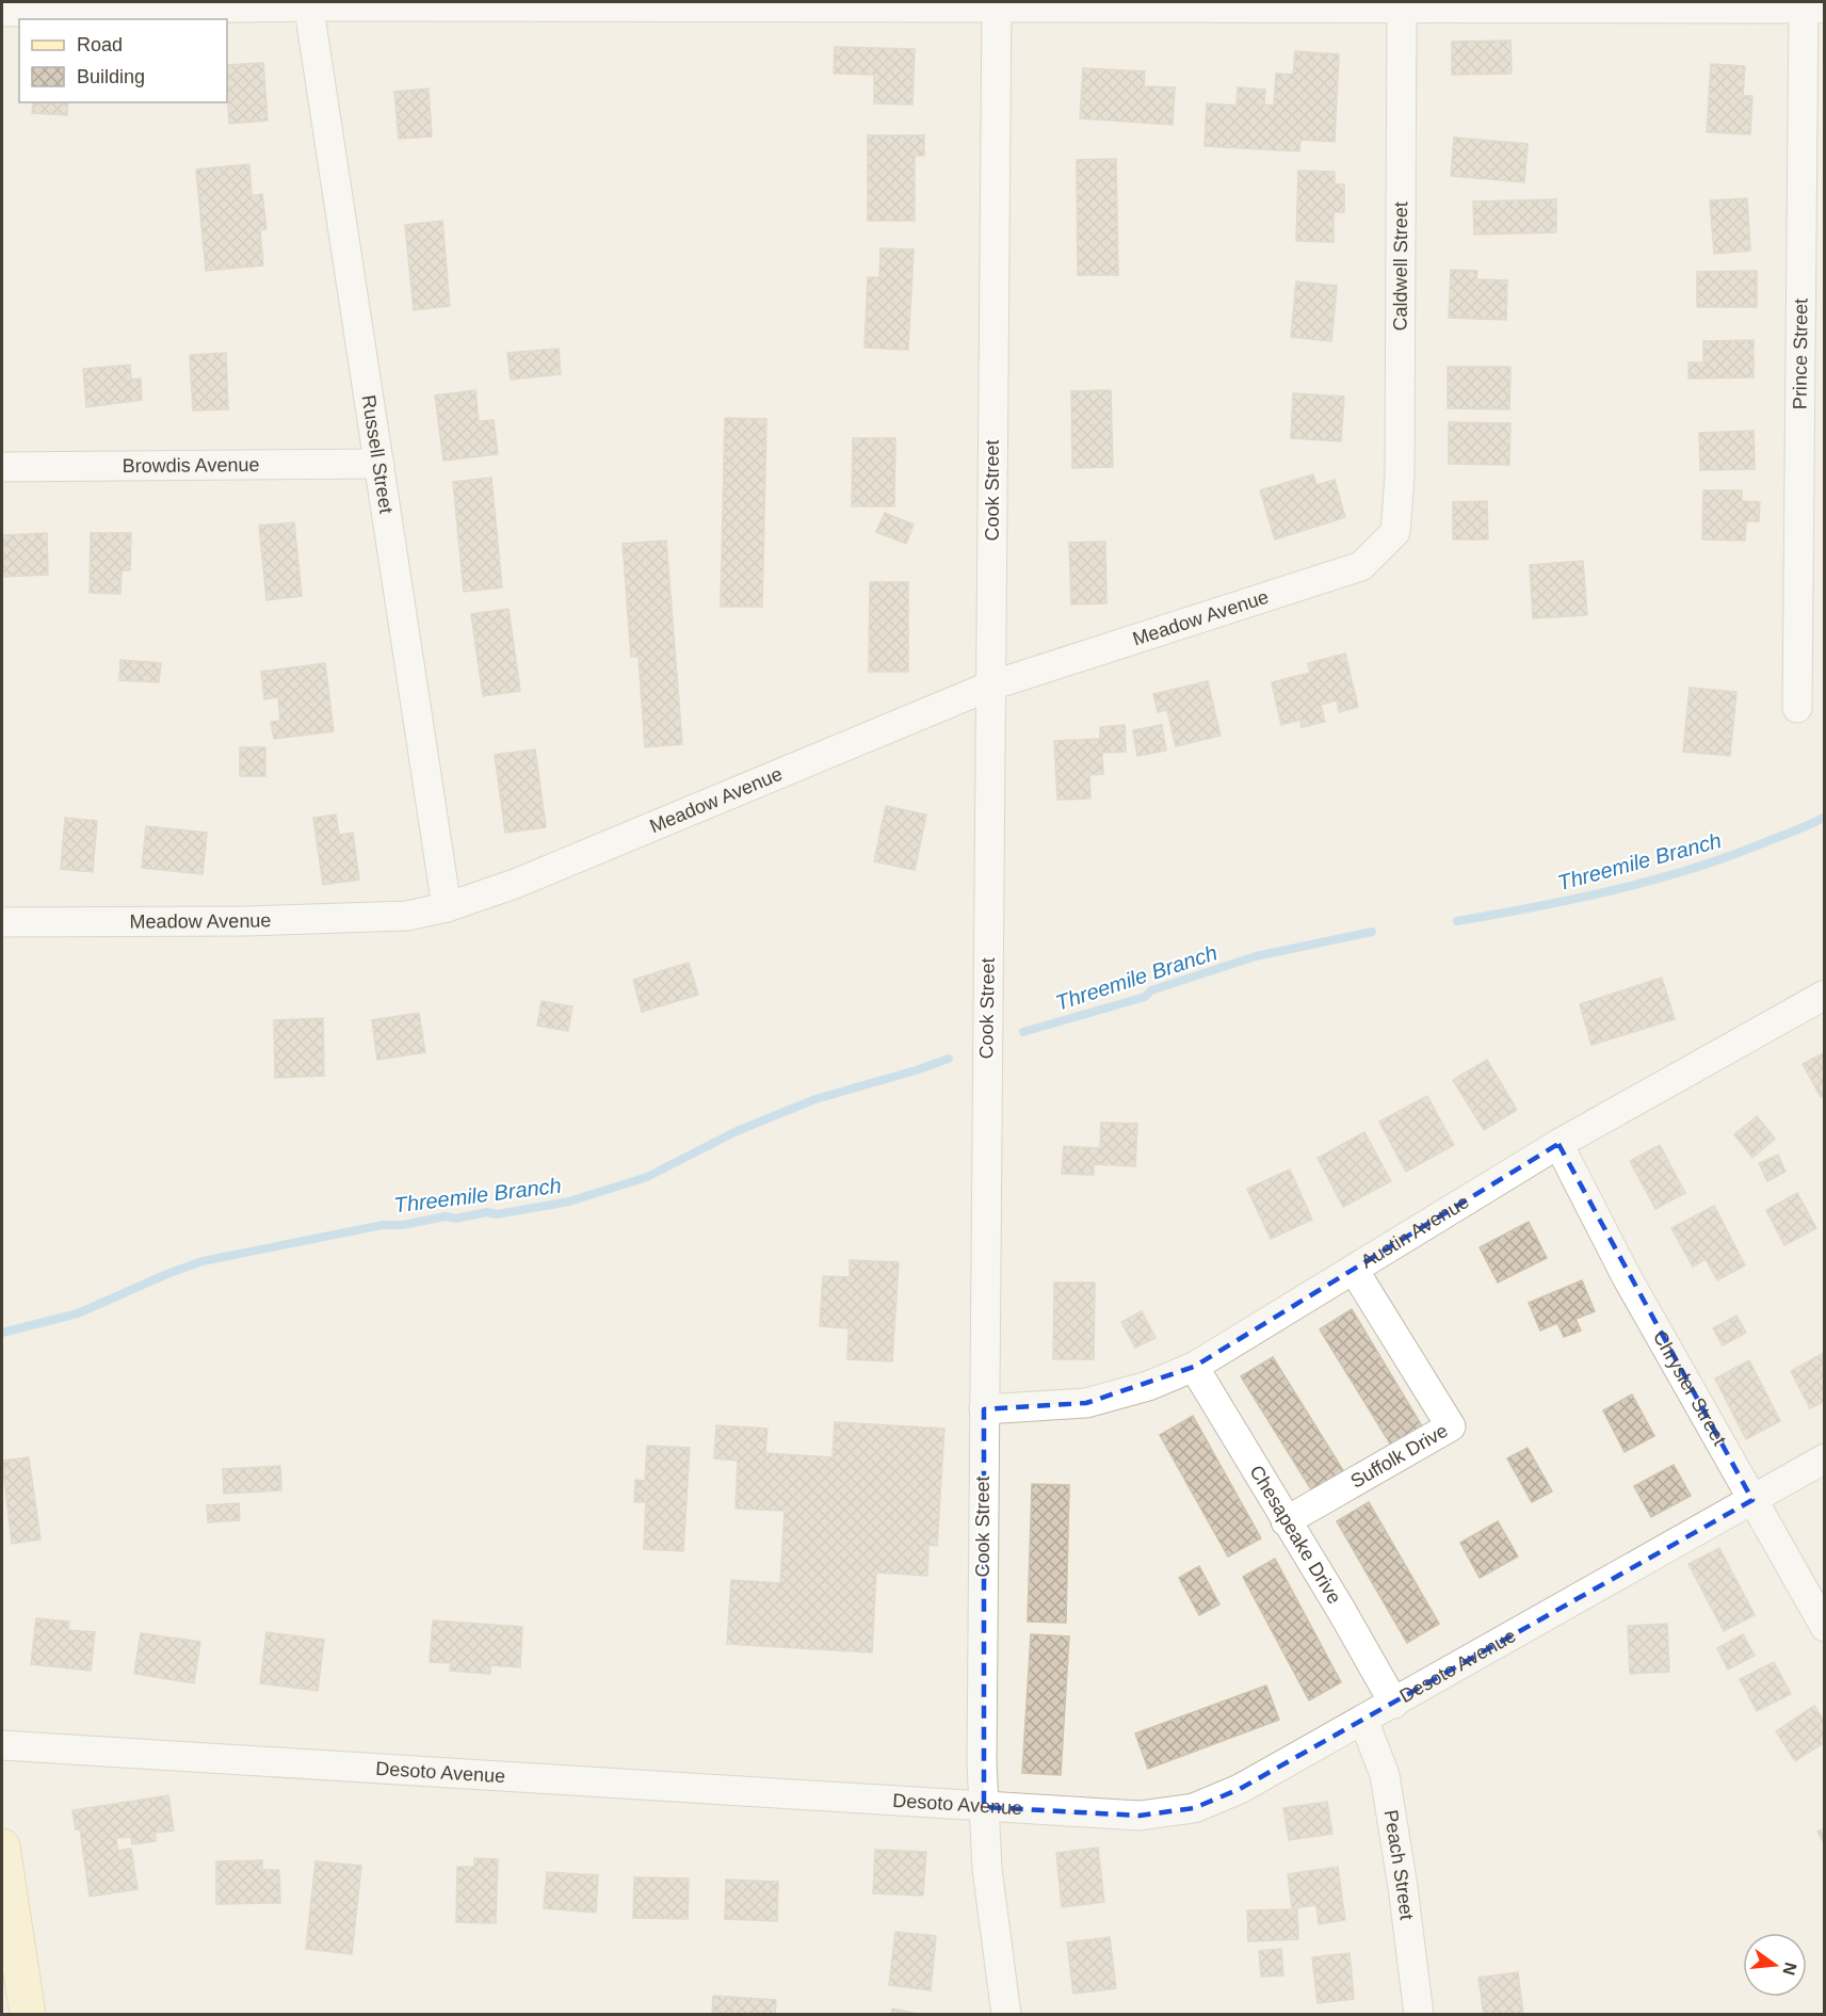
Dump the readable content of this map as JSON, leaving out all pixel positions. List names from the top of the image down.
{
  "streets": {
    "street": [
      "Caldwell Street",
      "Prince Street",
      "Russell Street",
      "Browdis Avenue",
      "Cook Street",
      "Meadow Avenue",
      "Austin Avenue",
      "Chrysler Street",
      "Suffolk Drive",
      "Chesapeake Drive",
      "Desoto Avenue",
      "Peach Street"
    ]
  },
  "crossings": [
    ["Caldwell Street", "Meadow Avenue"],
    ["Russell Street", "Browdis Avenue"],
    ["Russell Street", "Meadow Avenue"],
    ["Cook Street", "Meadow Avenue"],
    ["Cook Street", "Austin Avenue"],
    ["Cook Street", "Desoto Avenue"],
    ["Austin Avenue", "Chrysler Street"],
    ["Austin Avenue", "Suffolk Drive"],
    ["Austin Avenue", "Chesapeake Drive"],
    ["Chrysler Street", "Desoto Avenue"],
    ["Suffolk Drive", "Chesapeake Drive"],
    ["Chesapeake Drive", "Desoto Avenue"],
    ["Desoto Avenue", "Peach Street"]
  ],
  "water": ["Threemile Branch"],
  "legend": ["Road", "Building"],
  "north": "right"
}
